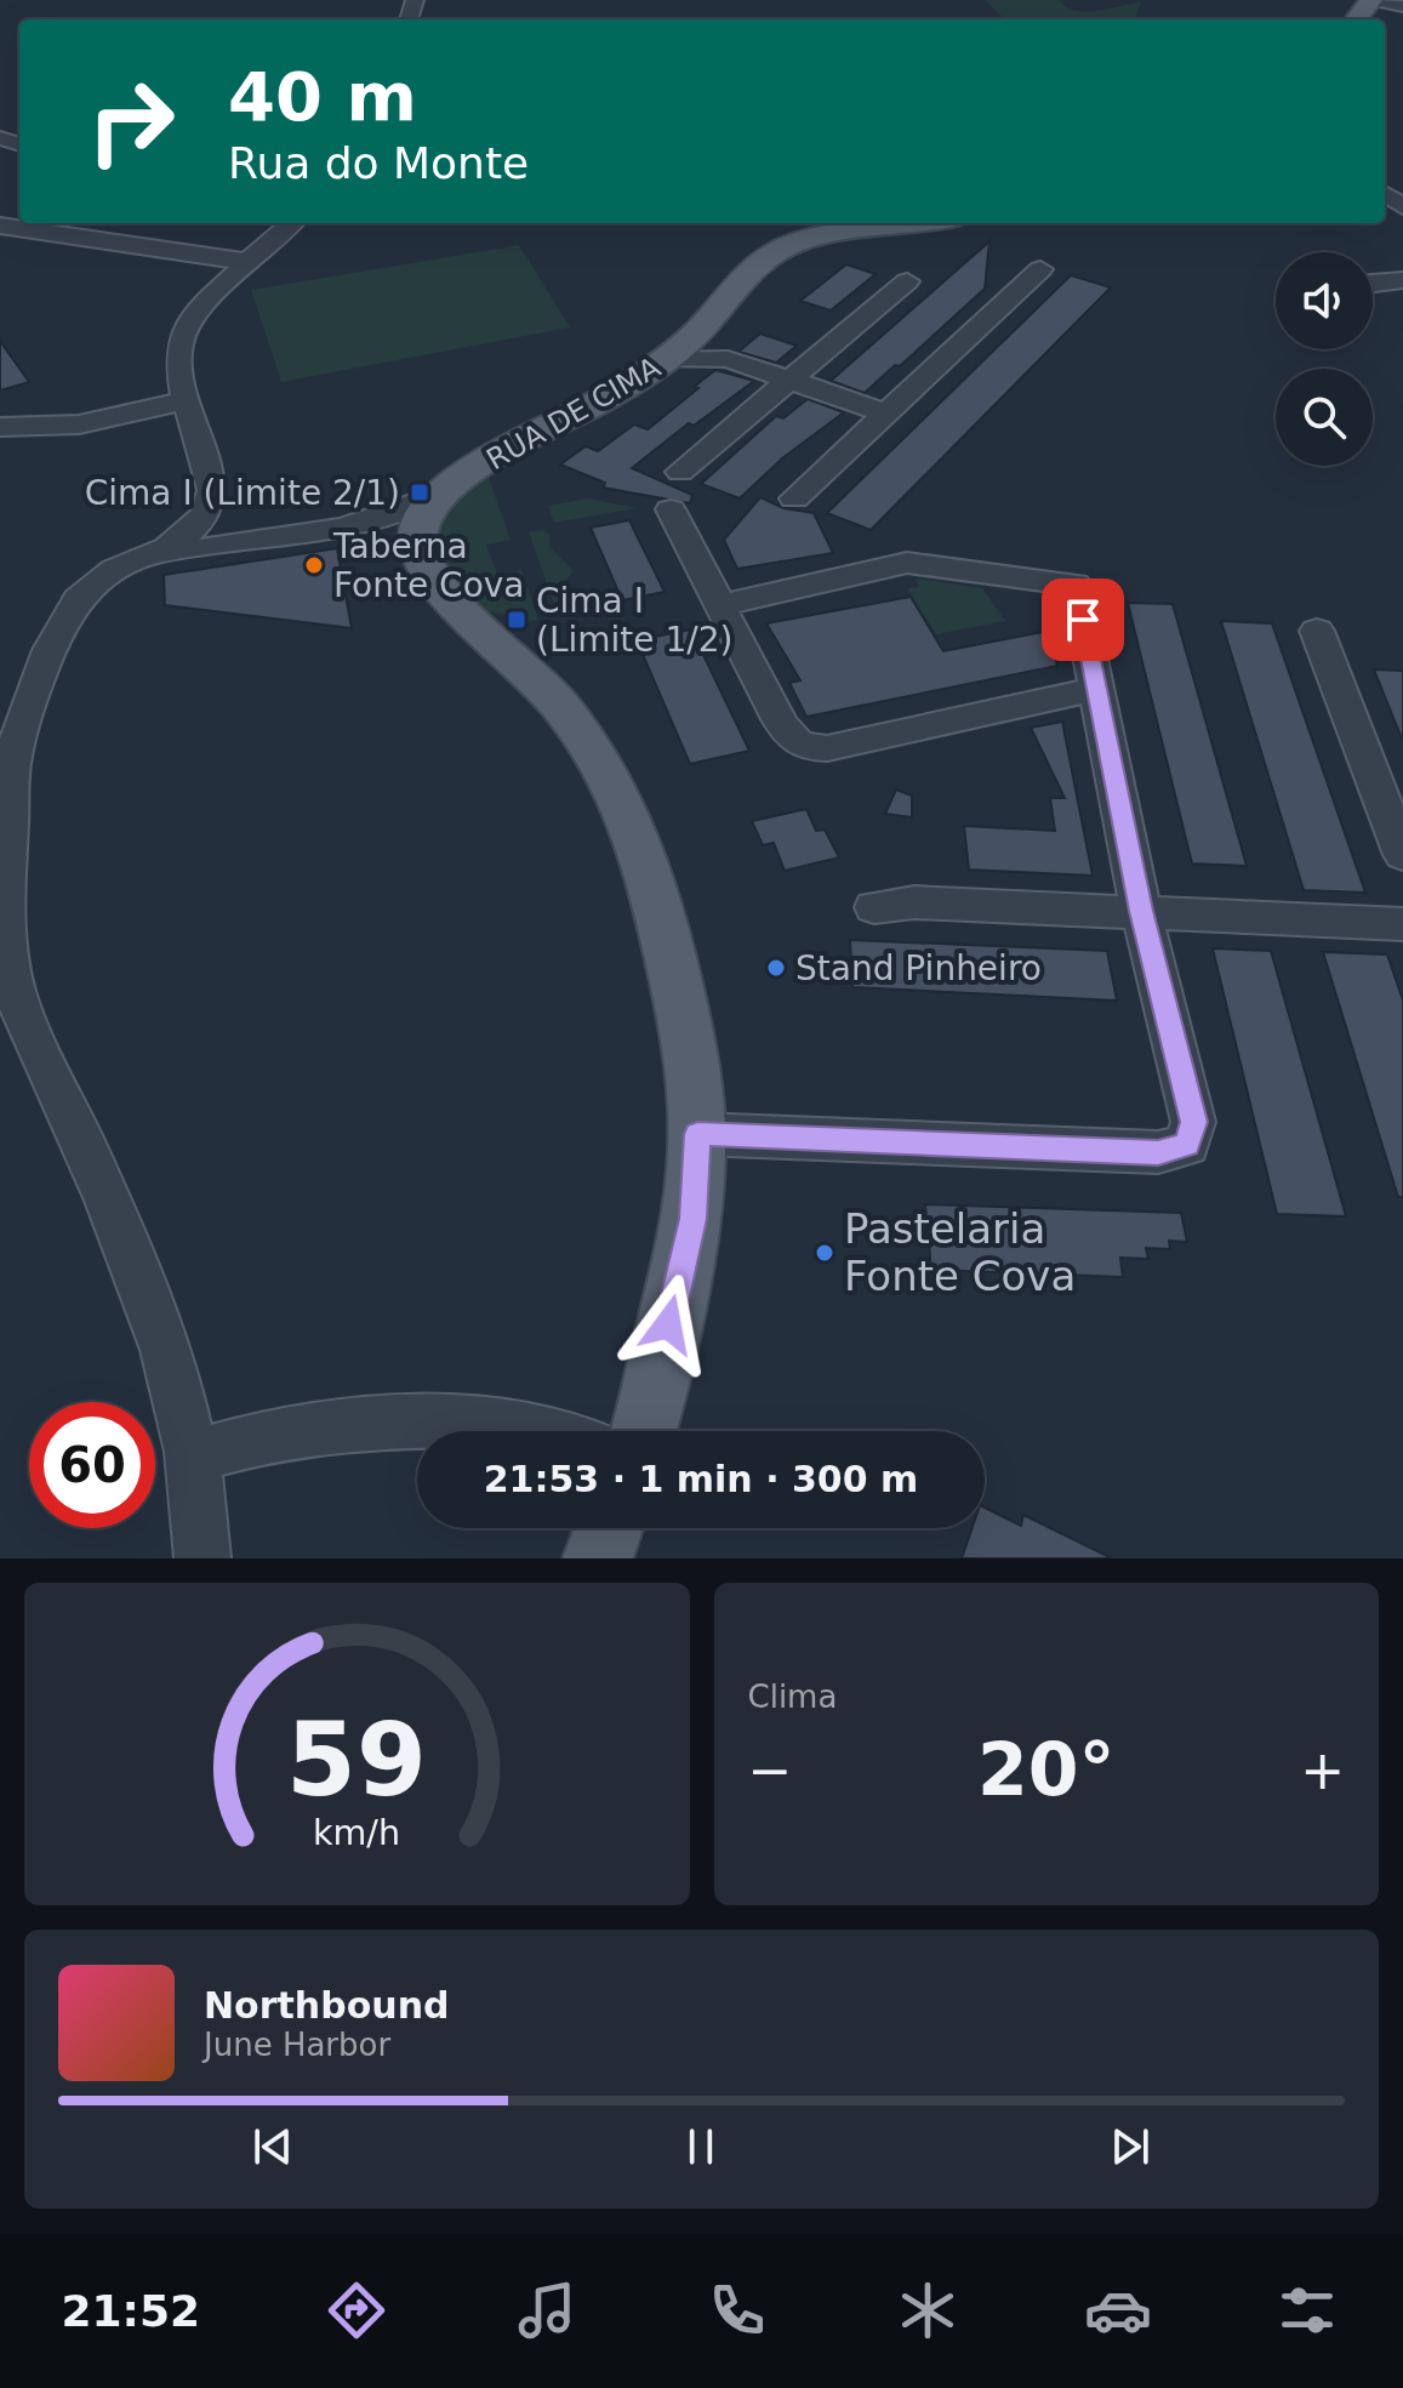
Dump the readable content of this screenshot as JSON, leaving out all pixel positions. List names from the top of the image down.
{
  "streets": {
    "main road": ["RUA DE CIMA"]
  },
  "places": {
    "transit": ["Cima I (Limite 2/1)", "Cima I (Limite 1/2)"],
    "other": ["Taberna Fonte Cova", "Stand Pinheiro", "Pastelaria Fonte Cova"]
  },
  "page": {
    "turn": ["40 m", "Rua do Monte"],
    "limit": "60",
    "trip": "21:53 · 1 min · 300 m",
    "tile": "Clima",
    "heat": ["−", "20°", "+"],
    "song": ["Northbound", "June Harbor"],
    "tabs": "21:52",
    "gauge": ["59", "km/h"]
  }
}
